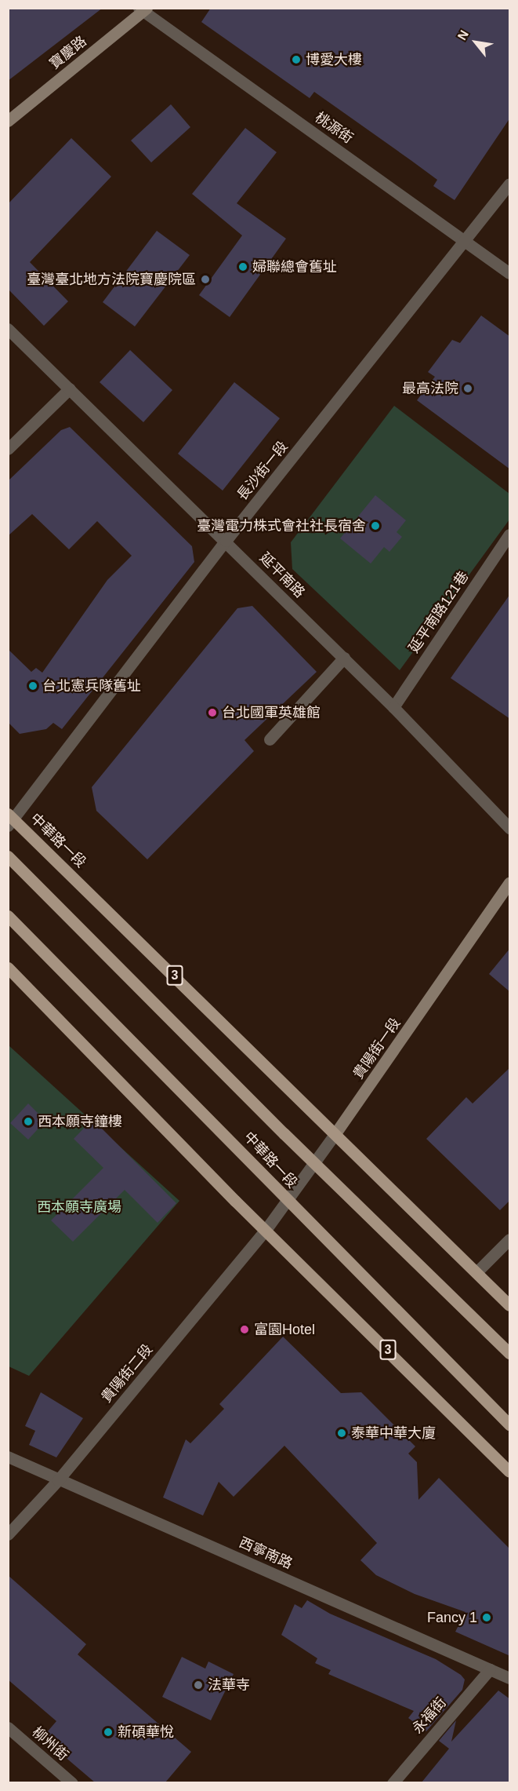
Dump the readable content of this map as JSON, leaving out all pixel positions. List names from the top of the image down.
{
  "streets": {
    "main road": ["中華路一段", "3"],
    "street": [
      "寶慶路",
      "桃源街",
      "長沙街一段",
      "延平南路",
      "延平南路121巷",
      "貴陽街一段",
      "貴陽街二段",
      "西寧南路",
      "永福街",
      "柳州街"
    ]
  },
  "crossings": [
    ["寶慶路", "桃源街"],
    ["桃源街", "長沙街一段"],
    ["長沙街一段", "延平南路"],
    ["長沙街一段", "中華路一段"],
    ["延平南路", "延平南路121巷"],
    ["中華路一段", "貴陽街一段"],
    ["3", "貴陽街一段"],
    ["3", "貴陽街二段"],
    ["貴陽街一段", "貴陽街二段"],
    ["貴陽街二段", "西寧南路"],
    ["西寧南路", "永福街"]
  ],
  "parks": ["西本願寺廣場"],
  "places": [
    "博愛大樓",
    "婦聯總會舊址",
    "臺灣臺北地方法院寶慶院區",
    "最高法院",
    "臺灣電力株式會社社長宿舍",
    "台北憲兵隊舊址",
    "台北國軍英雄館",
    "西本願寺鐘樓",
    "富園Hotel",
    "泰華中華大廈",
    "Fancy 1",
    "法華寺",
    "新碩華悅"
  ],
  "north": "top left"
}
